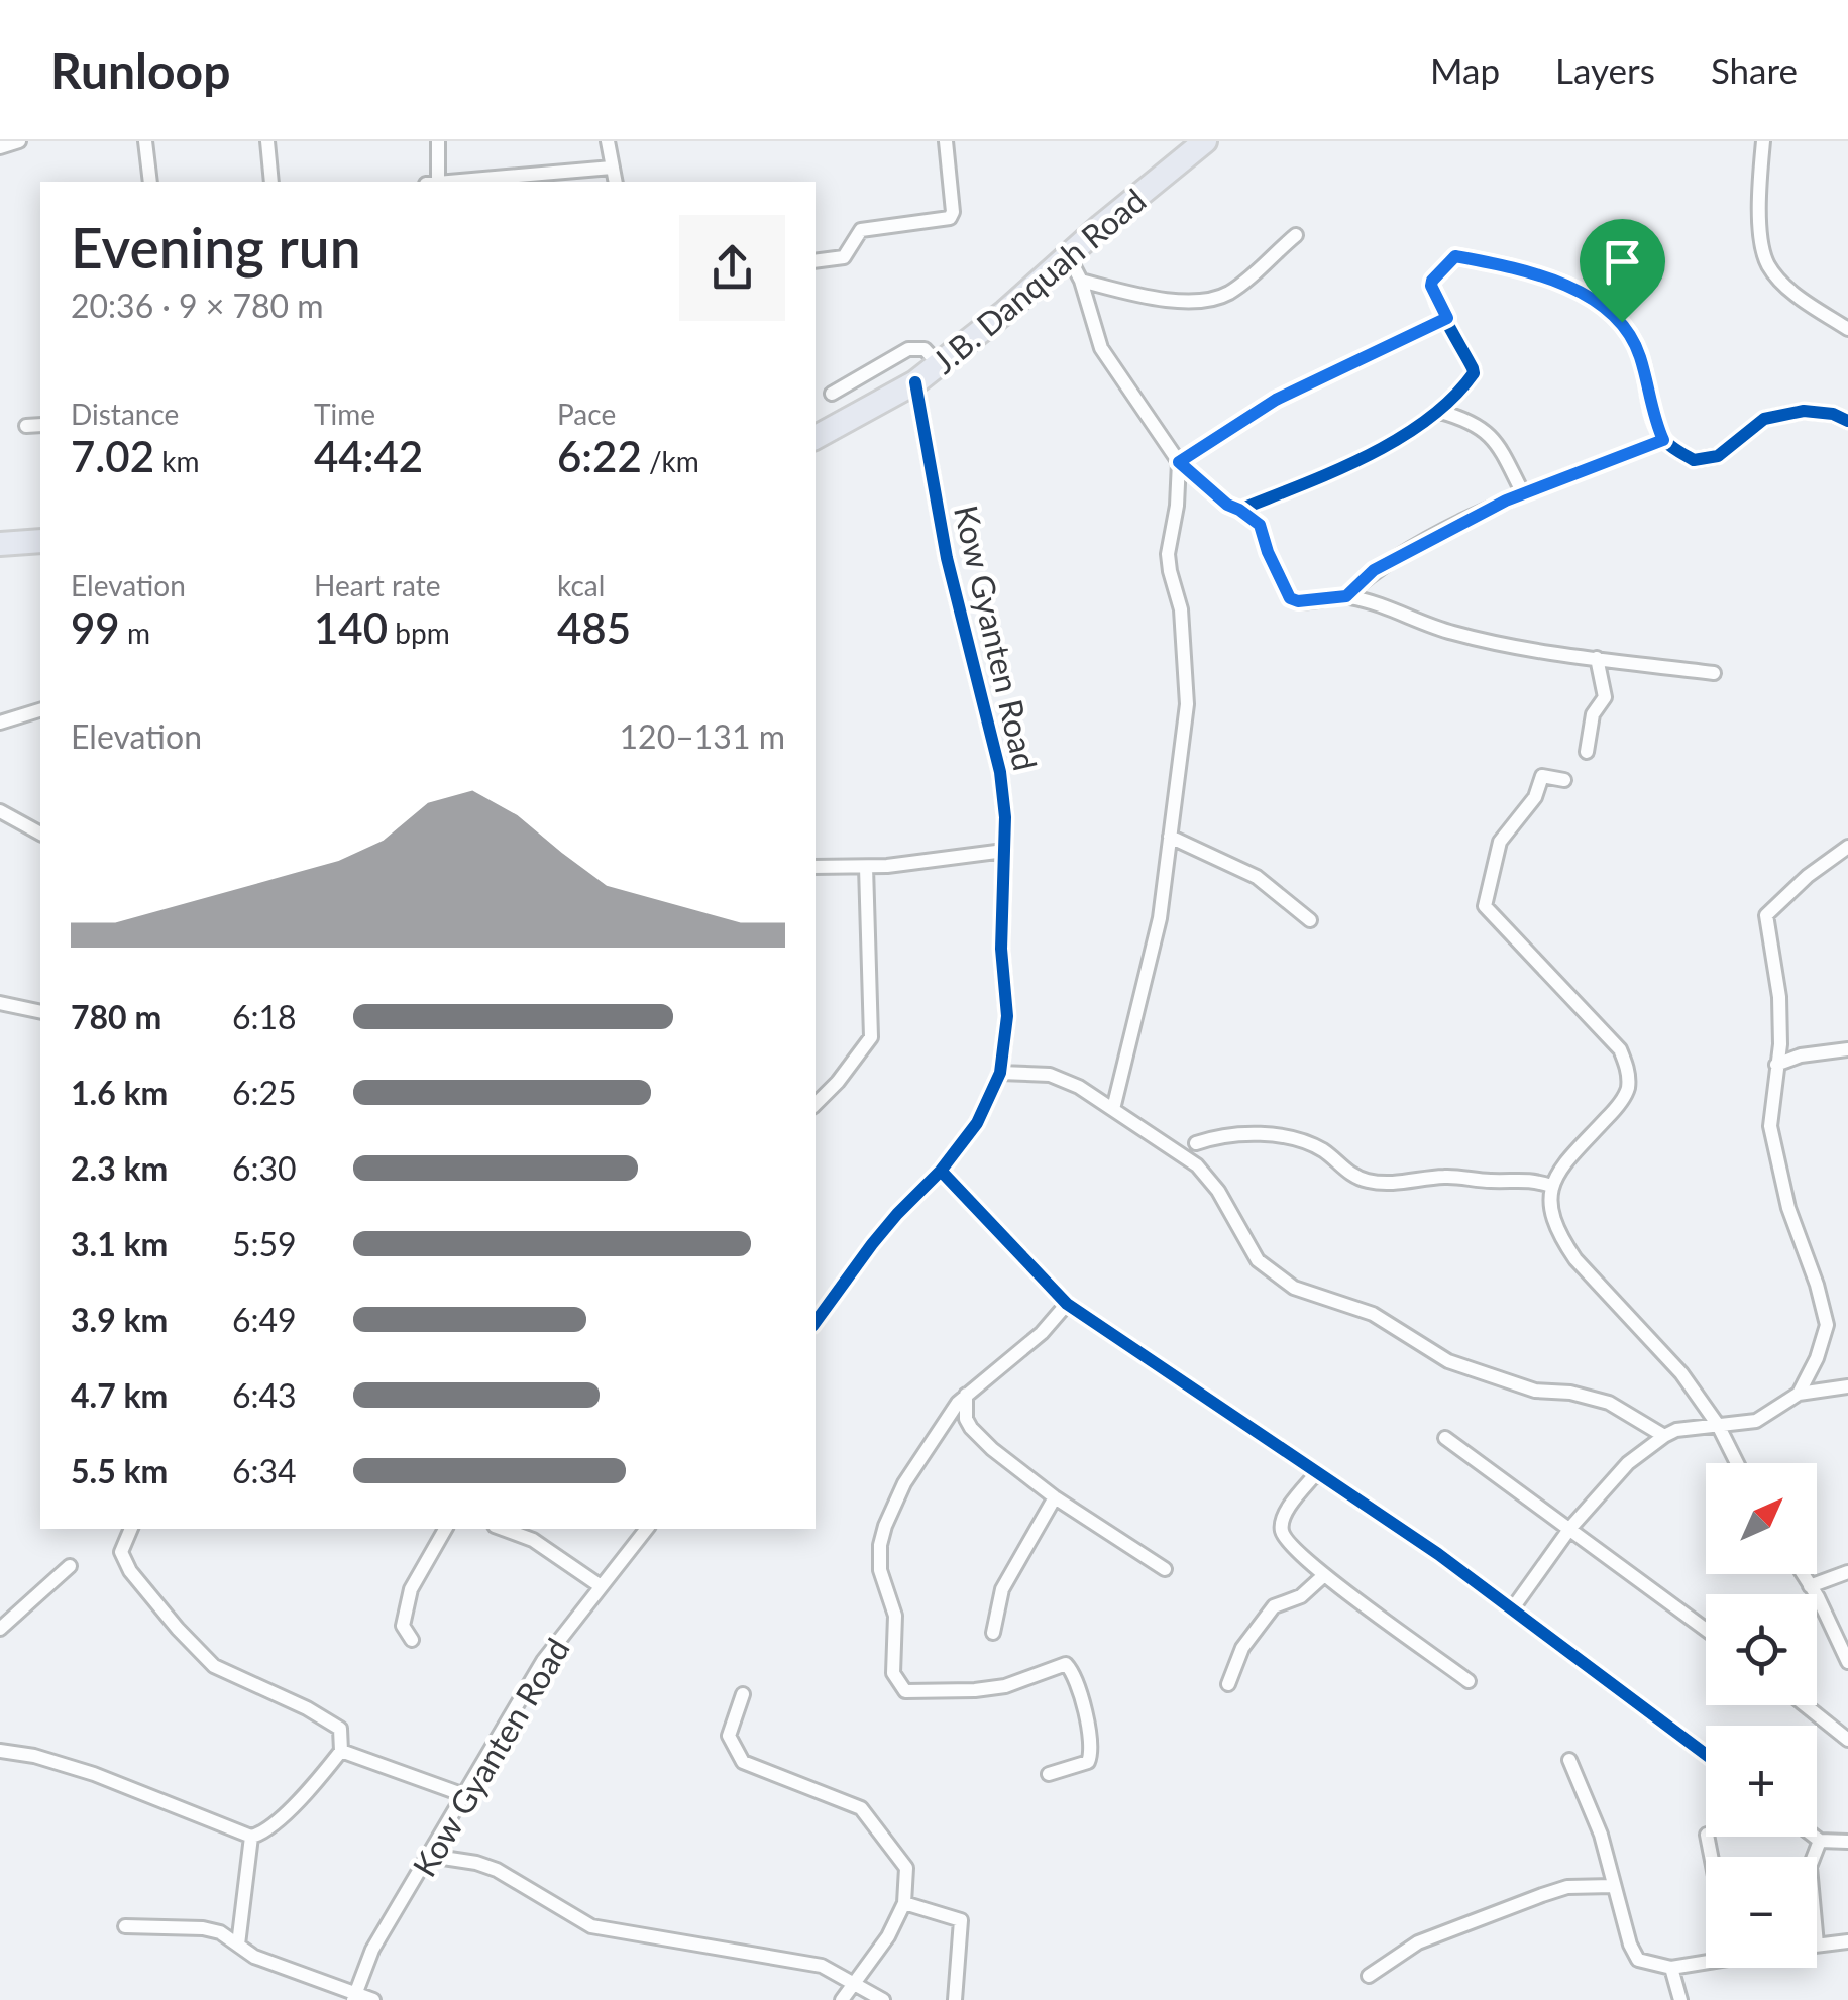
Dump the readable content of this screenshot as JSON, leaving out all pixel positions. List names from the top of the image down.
{
  "streets": {
    "highway": ["J.B. Danquah Road"],
    "street": ["Kow Gyanten Road"]
  },
  "crossings": [
    ["J.B. Danquah Road", "Kow Gyanten Road"]
  ],
  "north": "top right",
  "page": {
    "header": "Runloop",
    "nav": ["Map", "Layers", "Share"],
    "heading": ["Evening run", "20:36 · 9 × 780 m"],
    "stats": [
      ["Distance", "7.02 km"],
      ["Time", "44:42"],
      ["Pace", "6:22 /km"],
      ["Elevation", "99 m"],
      ["Heart rate", "140 bpm"],
      ["kcal", "485"]
    ],
    "chart": ["Elevation", "120–131 m"],
    "list": [
      {
        "name": "780 m",
        "note": "6:18"
      },
      {
        "name": "1.6 km",
        "note": "6:25"
      },
      {
        "name": "2.3 km",
        "note": "6:30"
      },
      {
        "name": "3.1 km",
        "note": "5:59"
      },
      {
        "name": "3.9 km",
        "note": "6:49"
      },
      {
        "name": "4.7 km",
        "note": "6:43"
      },
      {
        "name": "5.5 km",
        "note": "6:34"
      }
    ],
    "map_buttons": ["+", "−"]
  }
}
